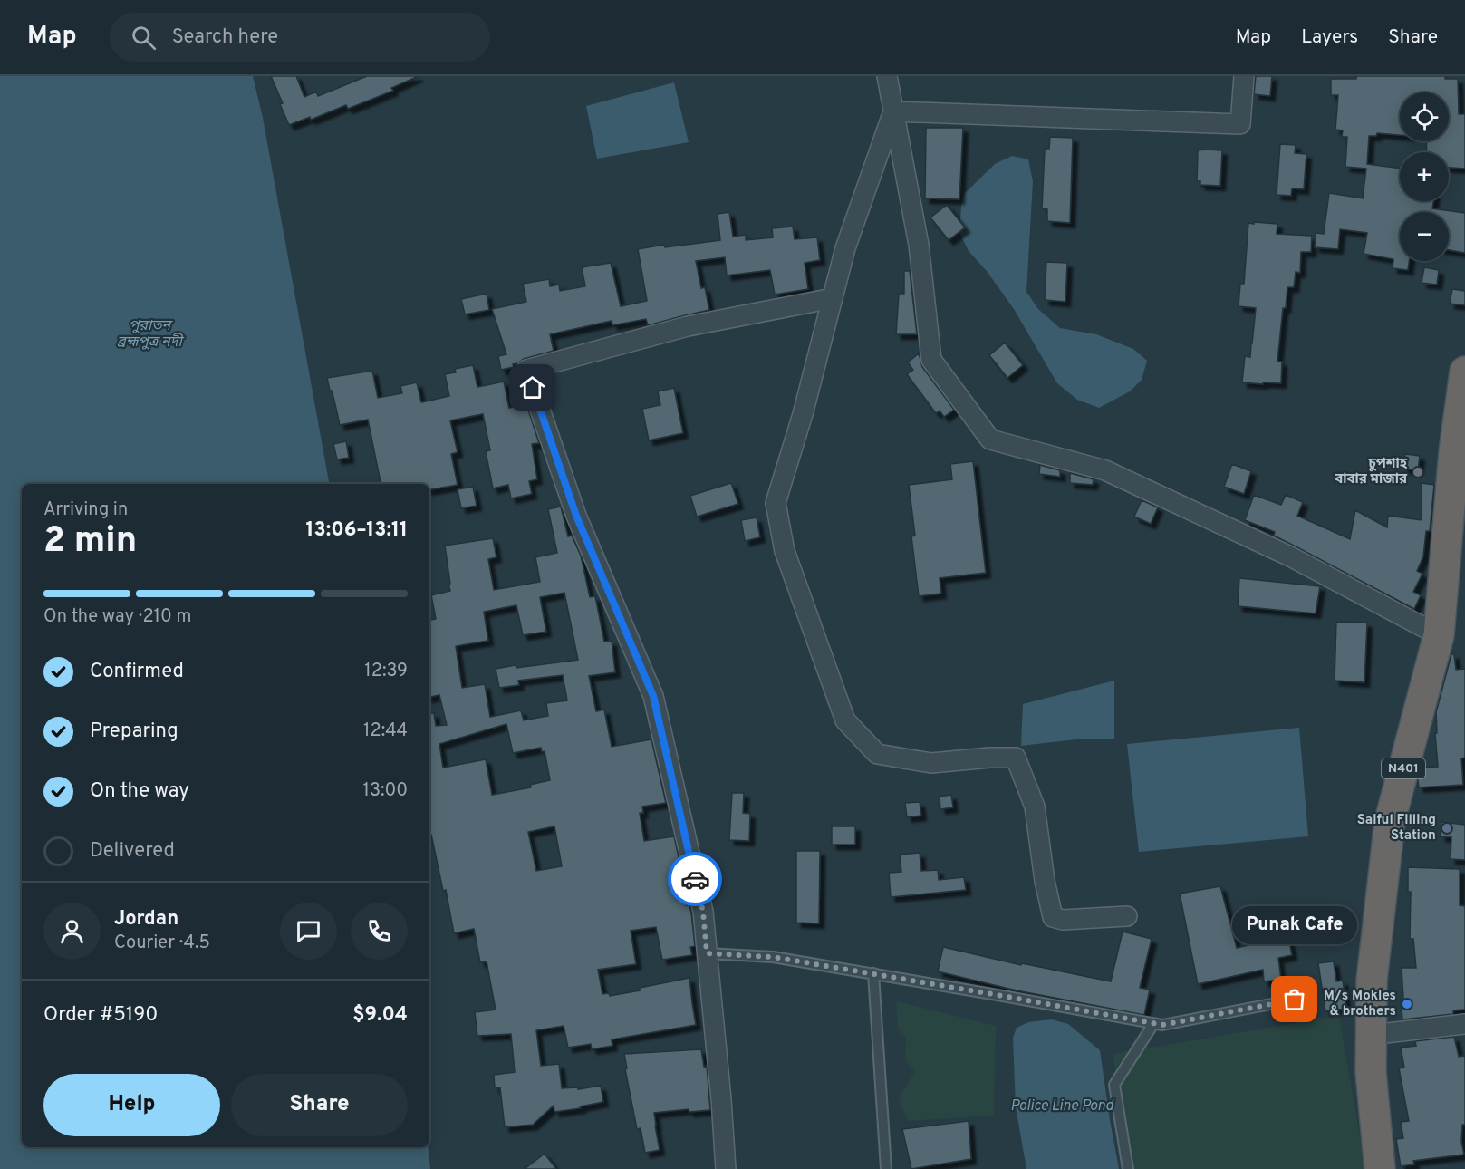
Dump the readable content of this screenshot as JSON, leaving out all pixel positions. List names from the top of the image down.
{
  "streets": {
    "highway": ["N401"]
  },
  "water": ["পুরাতন ব্রহ্মপুত্র নদী", "Police Line Pond"],
  "places": [
    "চুপশাহ বাবার মাজার",
    "Saiful Filling Station",
    "Punak Cafe",
    "M/s Mokles & brothers"
  ],
  "page": {
    "header": "Map",
    "search": "Search here",
    "nav": ["Map", "Layers", "Share"],
    "map_buttons": ["+", "−"],
    "heading": ["2 min", "Arriving in", "13:06–13:11"],
    "panel": [
      "Jordan",
      "Courier · 4.5",
      "Order #5190",
      "$9.04"
    ],
    "bar": "On the way · 210 m",
    "list": [
      ["Confirmed", "12:39"],
      ["Preparing", "12:44"],
      ["On the way", "13:00"],
      "Delivered"
    ],
    "bubble": "Punak Cafe",
    "buttons": ["Help", "Share"]
  }
}
